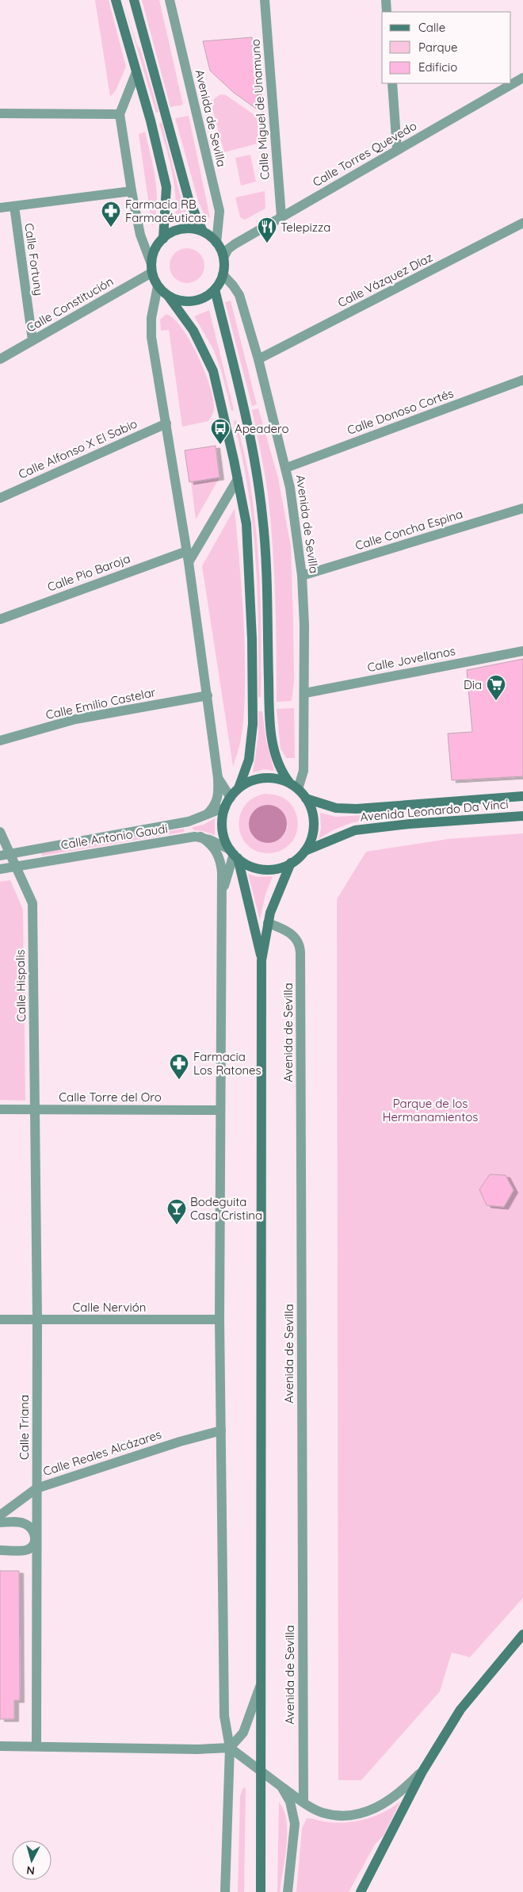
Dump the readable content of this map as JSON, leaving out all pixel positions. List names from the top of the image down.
{
  "streets": {
    "main road": ["Avenida Leonardo Da Vinci"],
    "street": [
      "Calle Miguel de Unamuno",
      "Avenida de Sevilla",
      "Calle Torres Quevedo",
      "Calle Fortuny",
      "Calle Vázquez Díaz",
      "Calle Constitución",
      "Calle Donoso Cortés",
      "Calle Alfonso X El Sabio",
      "Calle Concha Espina",
      "Calle Pio Baroja",
      "Calle Jovellanos",
      "Calle Emilio Castelar",
      "Calle Antonio Gaudi",
      "Calle Hispalis",
      "Calle Torre del Oro",
      "Calle Nervión",
      "Calle Triana",
      "Calle Reales Alcázares"
    ]
  },
  "crossings": [
    ["Calle Miguel de Unamuno", "Calle Torres Quevedo"],
    ["Avenida de Sevilla", "Calle Torres Quevedo"],
    ["Avenida de Sevilla", "Calle Vázquez Díaz"],
    ["Avenida de Sevilla", "Calle Constitución"],
    ["Avenida de Sevilla", "Calle Donoso Cortés"],
    ["Avenida de Sevilla", "Calle Concha Espina"],
    ["Avenida de Sevilla", "Calle Jovellanos"],
    ["Avenida de Sevilla", "Avenida Leonardo Da Vinci"],
    ["Avenida de Sevilla", "Calle Antonio Gaudi"],
    ["Calle Torres Quevedo", "Calle Constitución"],
    ["Calle Fortuny", "Calle Constitución"],
    ["Avenida Leonardo Da Vinci", "Calle Antonio Gaudi"],
    ["Calle Antonio Gaudi", "Calle Hispalis"],
    ["Calle Hispalis", "Calle Torre del Oro"],
    ["Calle Hispalis", "Calle Triana"],
    ["Calle Torre del Oro", "Calle Triana"],
    ["Calle Nervión", "Calle Triana"],
    ["Calle Triana", "Calle Reales Alcázares"]
  ],
  "parks": ["Parque de los Hermanamientos"],
  "places": {
    "pharmacy": ["Farmacia RB Farmacéuticas", "Farmacia Los Ratones"],
    "restaurant": ["Telepizza"],
    "bus stop": ["Apeadero"],
    "supermarket": ["Dia"],
    "bar": ["Bodeguita Casa Cristina"]
  },
  "legend": ["Calle", "Parque", "Edificio"],
  "north": "bottom"
}
